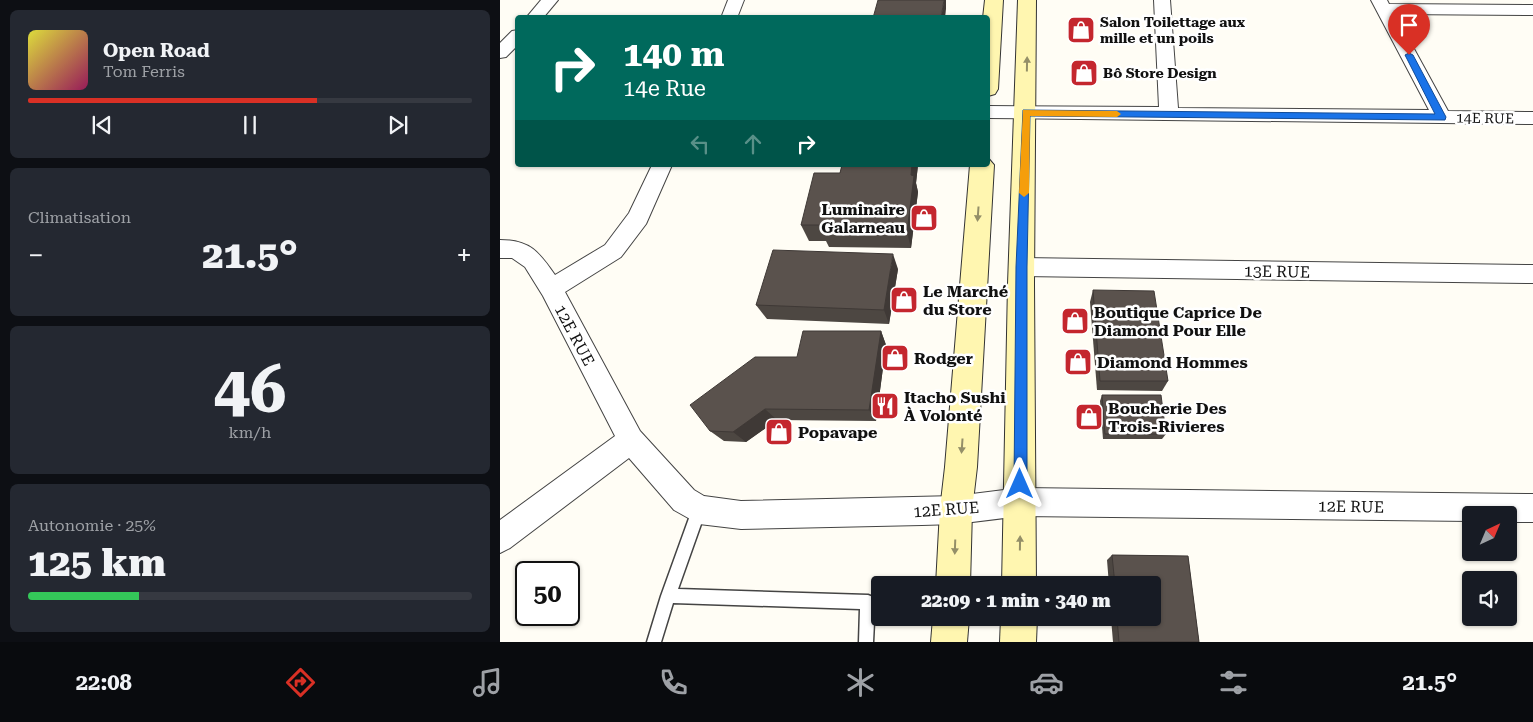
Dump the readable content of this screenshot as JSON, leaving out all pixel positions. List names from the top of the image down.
{
  "streets": {
    "street": ["14E RUE", "13E RUE", "12E RUE"]
  },
  "places": {
    "shop": [
      "Salon Toilettage aux mille et un poils",
      "Bô Store Design",
      "Luminaire Galarneau",
      "Le Marché du Store",
      "Boutique Caprice De Diamond Pour Elle",
      "Rodger",
      "Diamond Hommes",
      "Boucherie Des Trois-Rivieres",
      "Popavape"
    ],
    "restaurant": ["Itacho Sushi À Volonté"]
  },
  "north": "top right",
  "page": {
    "turn": ["140 m", "14e Rue"],
    "song": ["Open Road", "Tom Ferris"],
    "tile": [
      "Climatisation",
      ["46", "km/h"],
      ["Autonomie · 25%", "125 km"]
    ],
    "heat": ["−", "21.5°", "+"],
    "limit": "50",
    "trip": "22:09 · 1 min · 340 m",
    "tabs": ["22:08", "21.5°"]
  }
}
